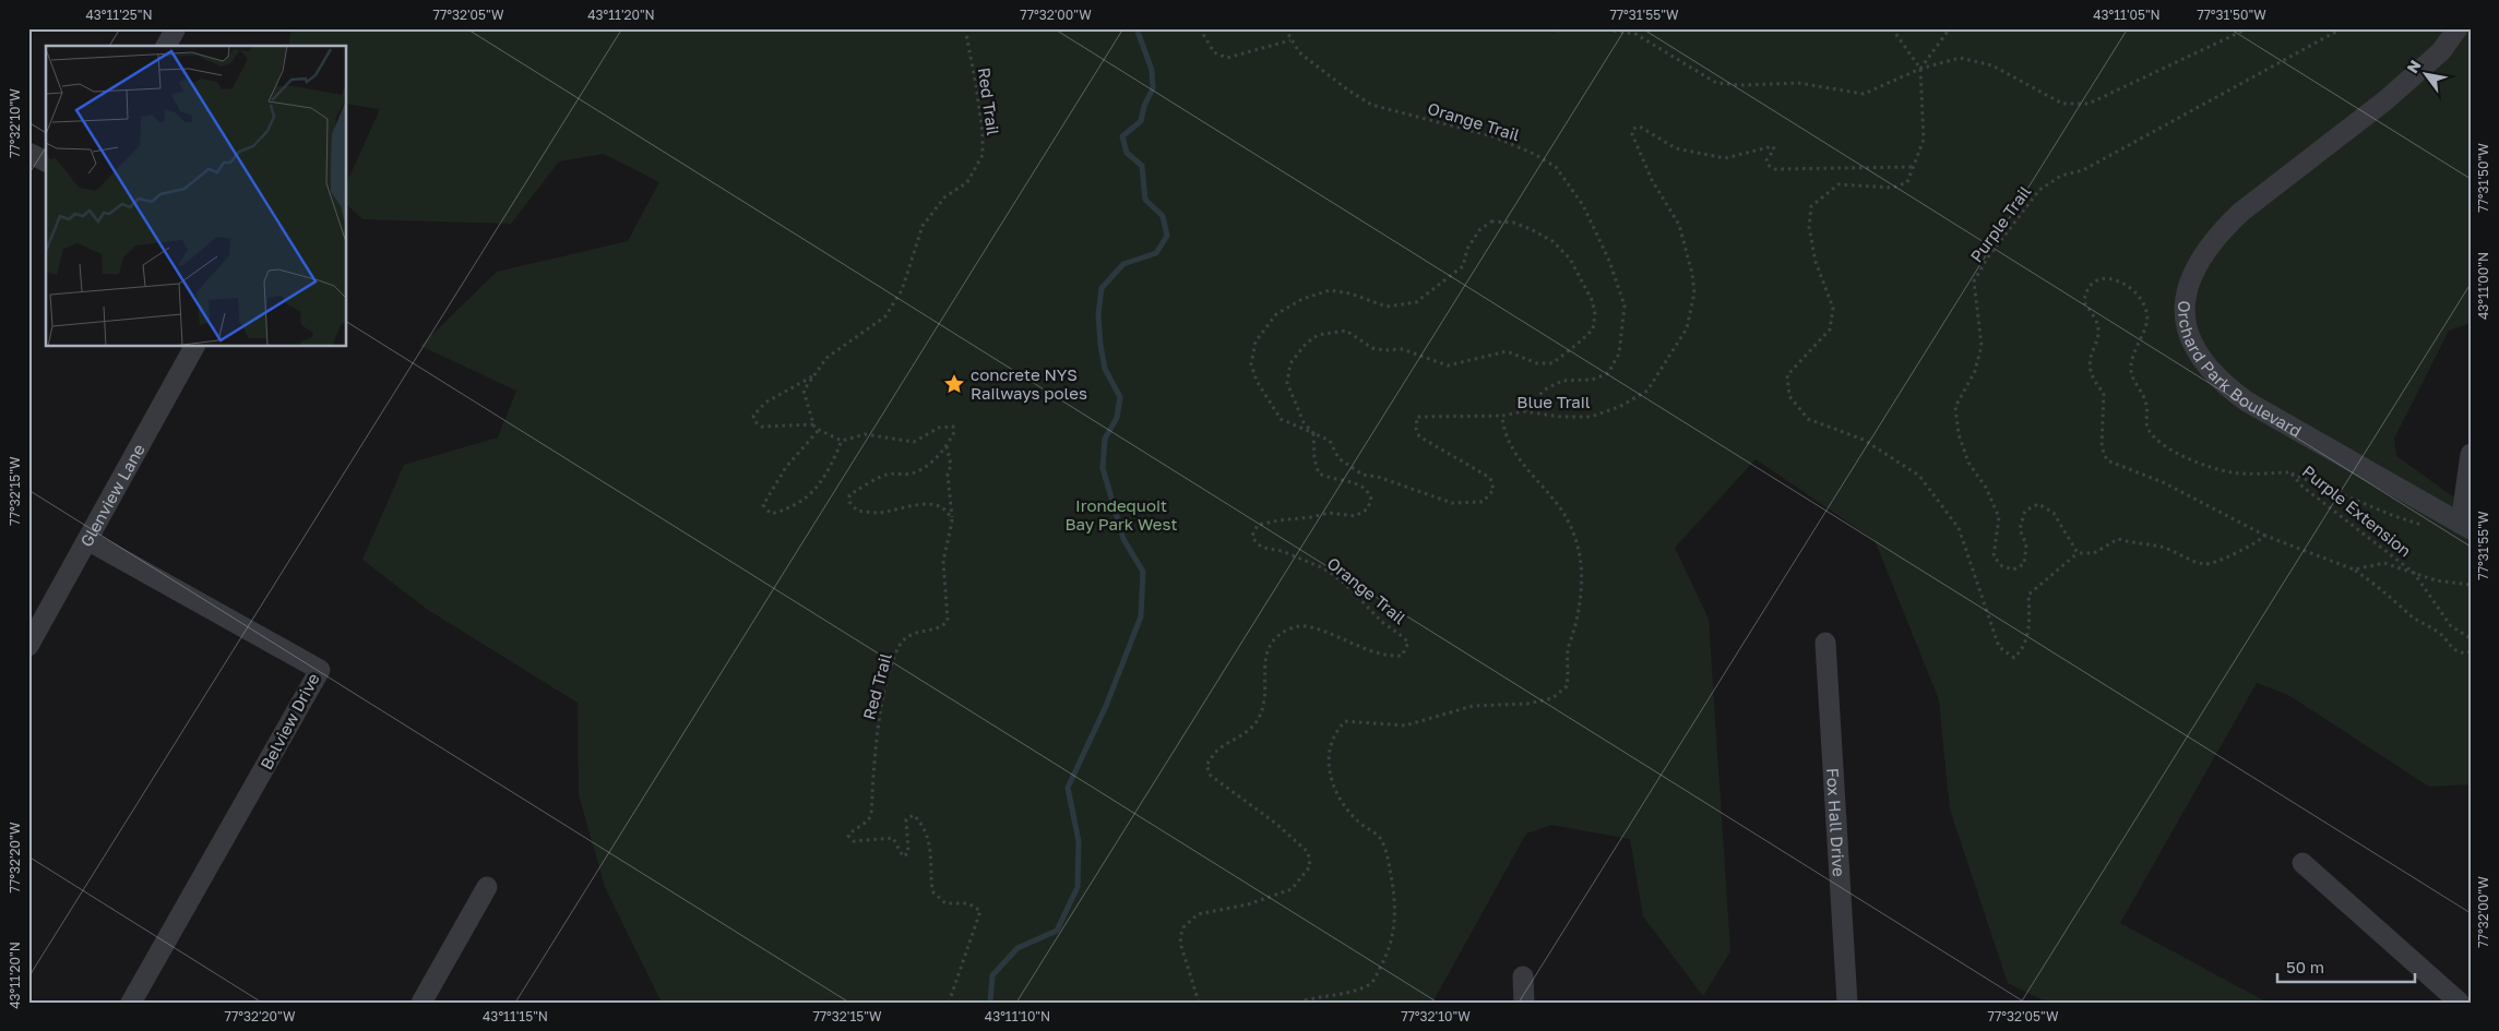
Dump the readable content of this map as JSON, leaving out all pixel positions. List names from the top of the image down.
{
  "streets": {
    "street": [
      "Orchard Park Boulevard",
      "Glenview Lane",
      "Belview Drive",
      "Fox Hall Drive"
    ],
    "path": [
      "Red Trail",
      "Orange Trail",
      "Purple Trail",
      "Blue Trail",
      "Purple Extension"
    ]
  },
  "crossings": [
    ["Orange Trail", "Blue Trail"],
    ["Glenview Lane", "Belview Drive"]
  ],
  "parks": ["Irondequoit Bay Park West"],
  "places": {
    "place": ["concrete NYS Railways poles"]
  },
  "scale_bar": "50 m",
  "north": "top left",
  "coordinates": [
    "43°11'25\"N",
    "77°32'05\"W",
    "43°11'20\"N",
    "77°32'00\"W",
    "77°31'55\"W",
    "43°11'05\"N",
    "77°31'50\"W",
    "77°32'10\"W",
    "43°11'00\"N",
    "77°32'15\"W",
    "77°32'20\"W",
    "43°11'15\"N",
    "43°11'10\"N"
  ]
}
